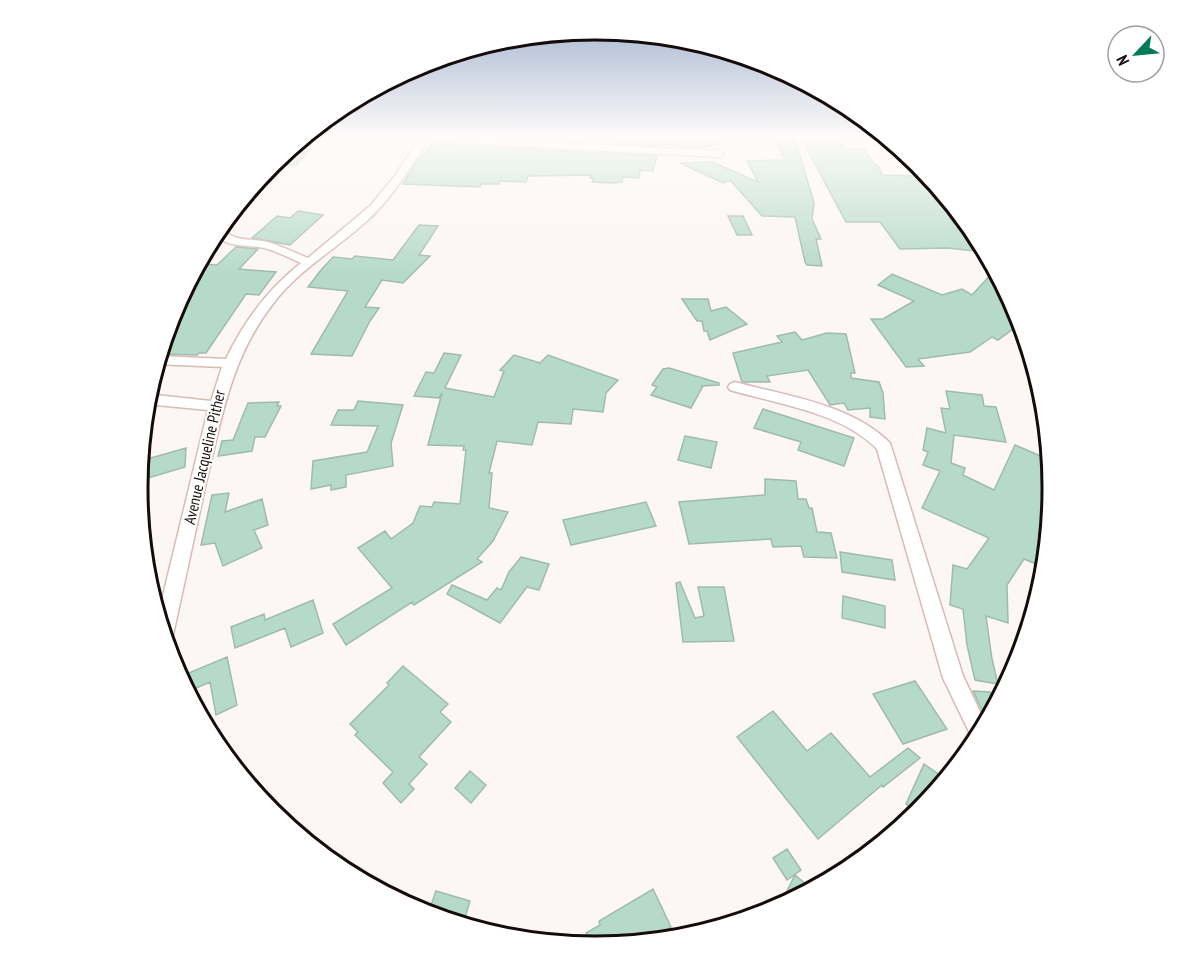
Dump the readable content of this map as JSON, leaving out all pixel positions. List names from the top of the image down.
{
  "streets": {
    "street": ["Avenue Jacqueline Pither"]
  },
  "north": "bottom left"
}
